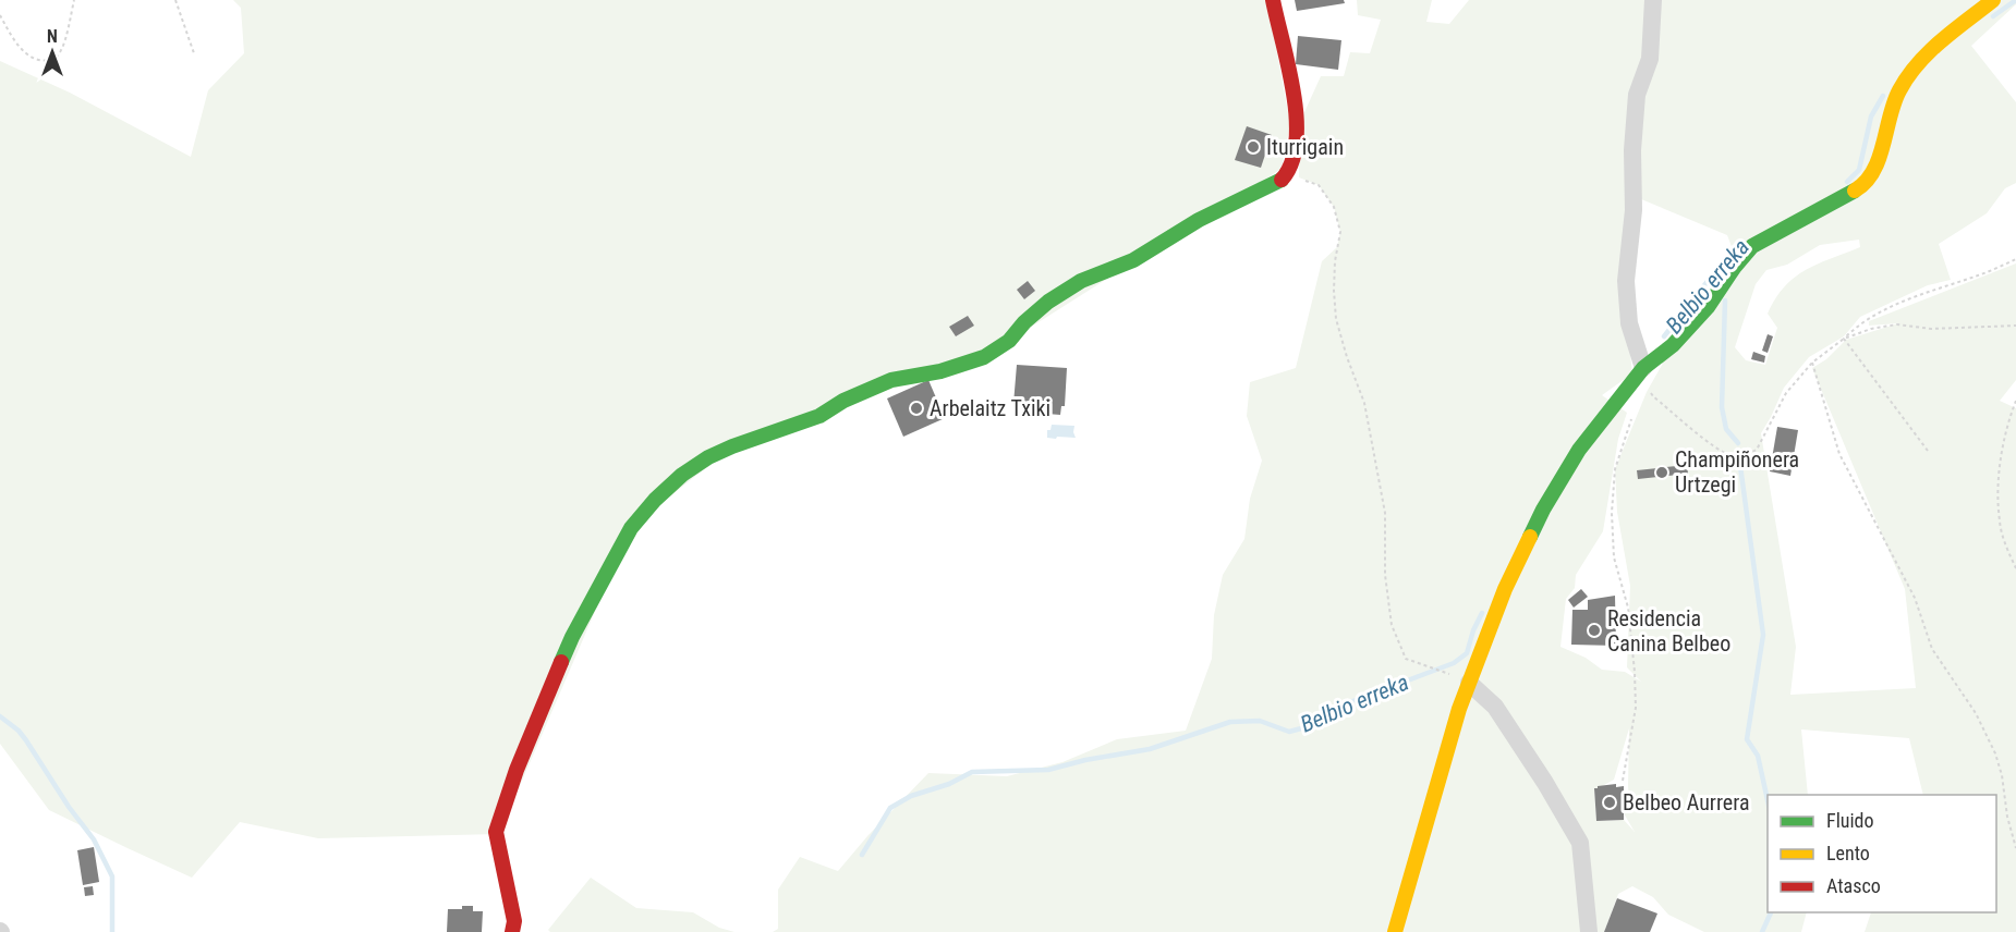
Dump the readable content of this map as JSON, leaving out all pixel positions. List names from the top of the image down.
{
  "water": ["Belbio erreka"],
  "places": [
    "Iturrigain",
    "Arbelaitz Txiki",
    "Champiñonera Urtzegi",
    "Residencia Canina Belbeo",
    "Belbeo Aurrera"
  ],
  "legend": ["Fluido", "Lento", "Atasco"],
  "north": "top"
}
